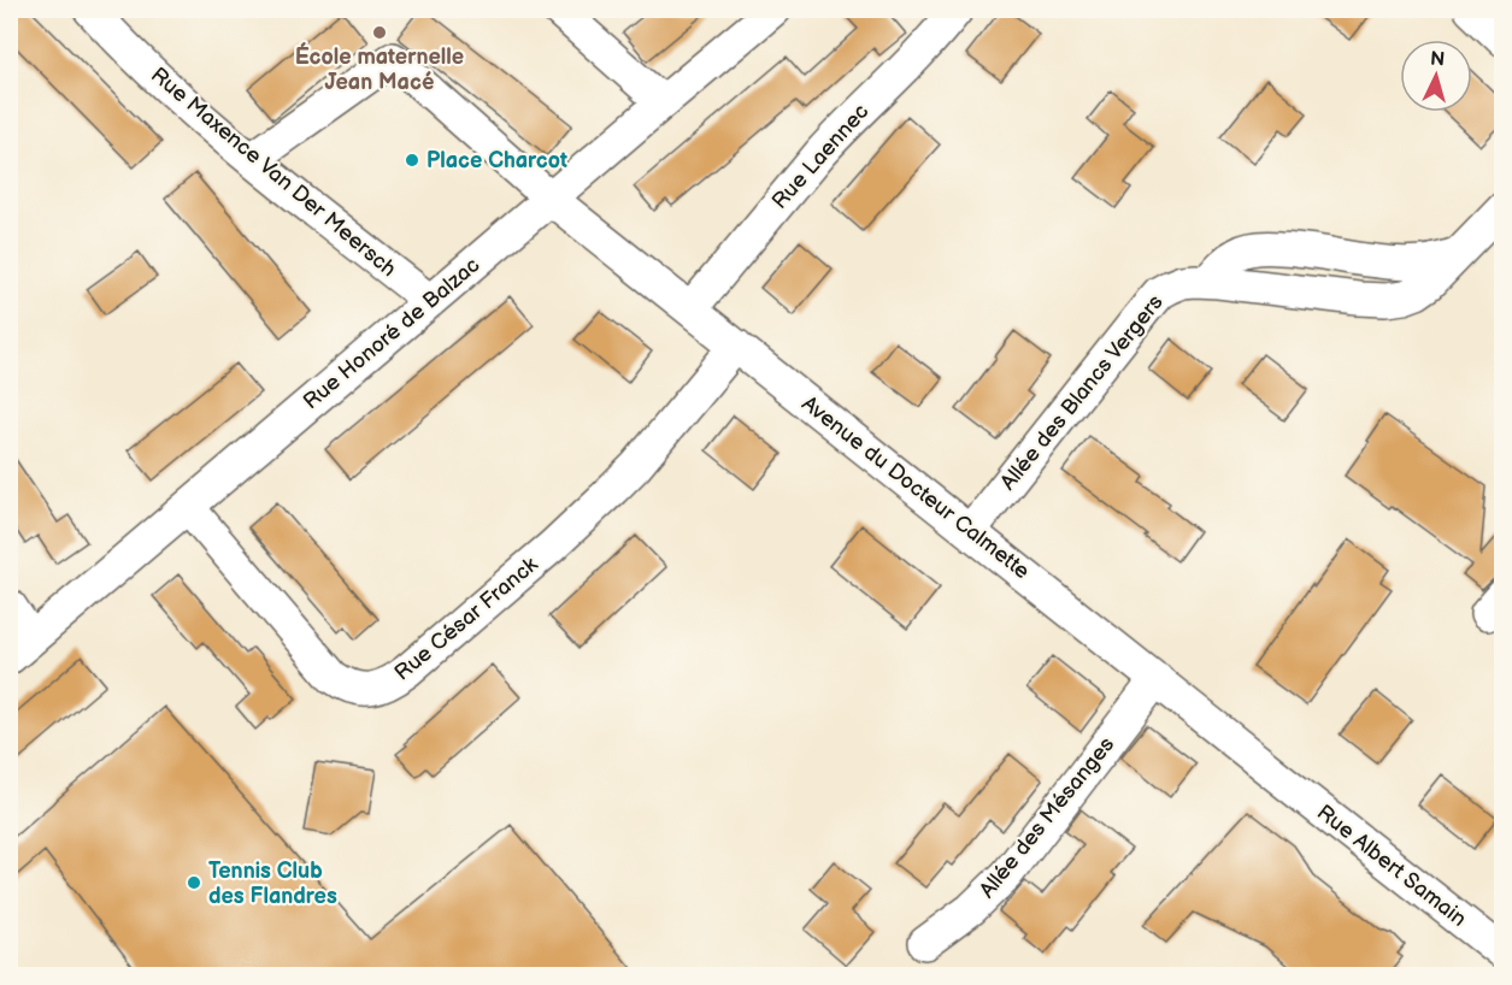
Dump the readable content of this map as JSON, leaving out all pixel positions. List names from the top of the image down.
{
  "streets": {
    "street": [
      "Rue Laennec",
      "Rue Maxence Van Der Meersch",
      "Rue Honoré de Balzac",
      "Allée des Blancs Vergers",
      "Avenue du Docteur Calmette",
      "Rue César Franck",
      "Allée des Mésanges",
      "Rue Albert Samain"
    ]
  },
  "crossings": [
    ["Rue Laennec", "Avenue du Docteur Calmette"],
    ["Rue Maxence Van Der Meersch", "Rue Honoré de Balzac"],
    ["Rue Maxence Van Der Meersch", "Avenue du Docteur Calmette"],
    ["Rue Honoré de Balzac", "Avenue du Docteur Calmette"],
    ["Rue Honoré de Balzac", "Rue César Franck"],
    ["Allée des Blancs Vergers", "Avenue du Docteur Calmette"],
    ["Avenue du Docteur Calmette", "Rue César Franck"],
    ["Avenue du Docteur Calmette", "Allée des Mésanges"],
    ["Avenue du Docteur Calmette", "Rue Albert Samain"]
  ],
  "places": ["École maternelle Jean Macé", "Place Charcot", "Tennis Club des Flandres"],
  "north": "top"
}
